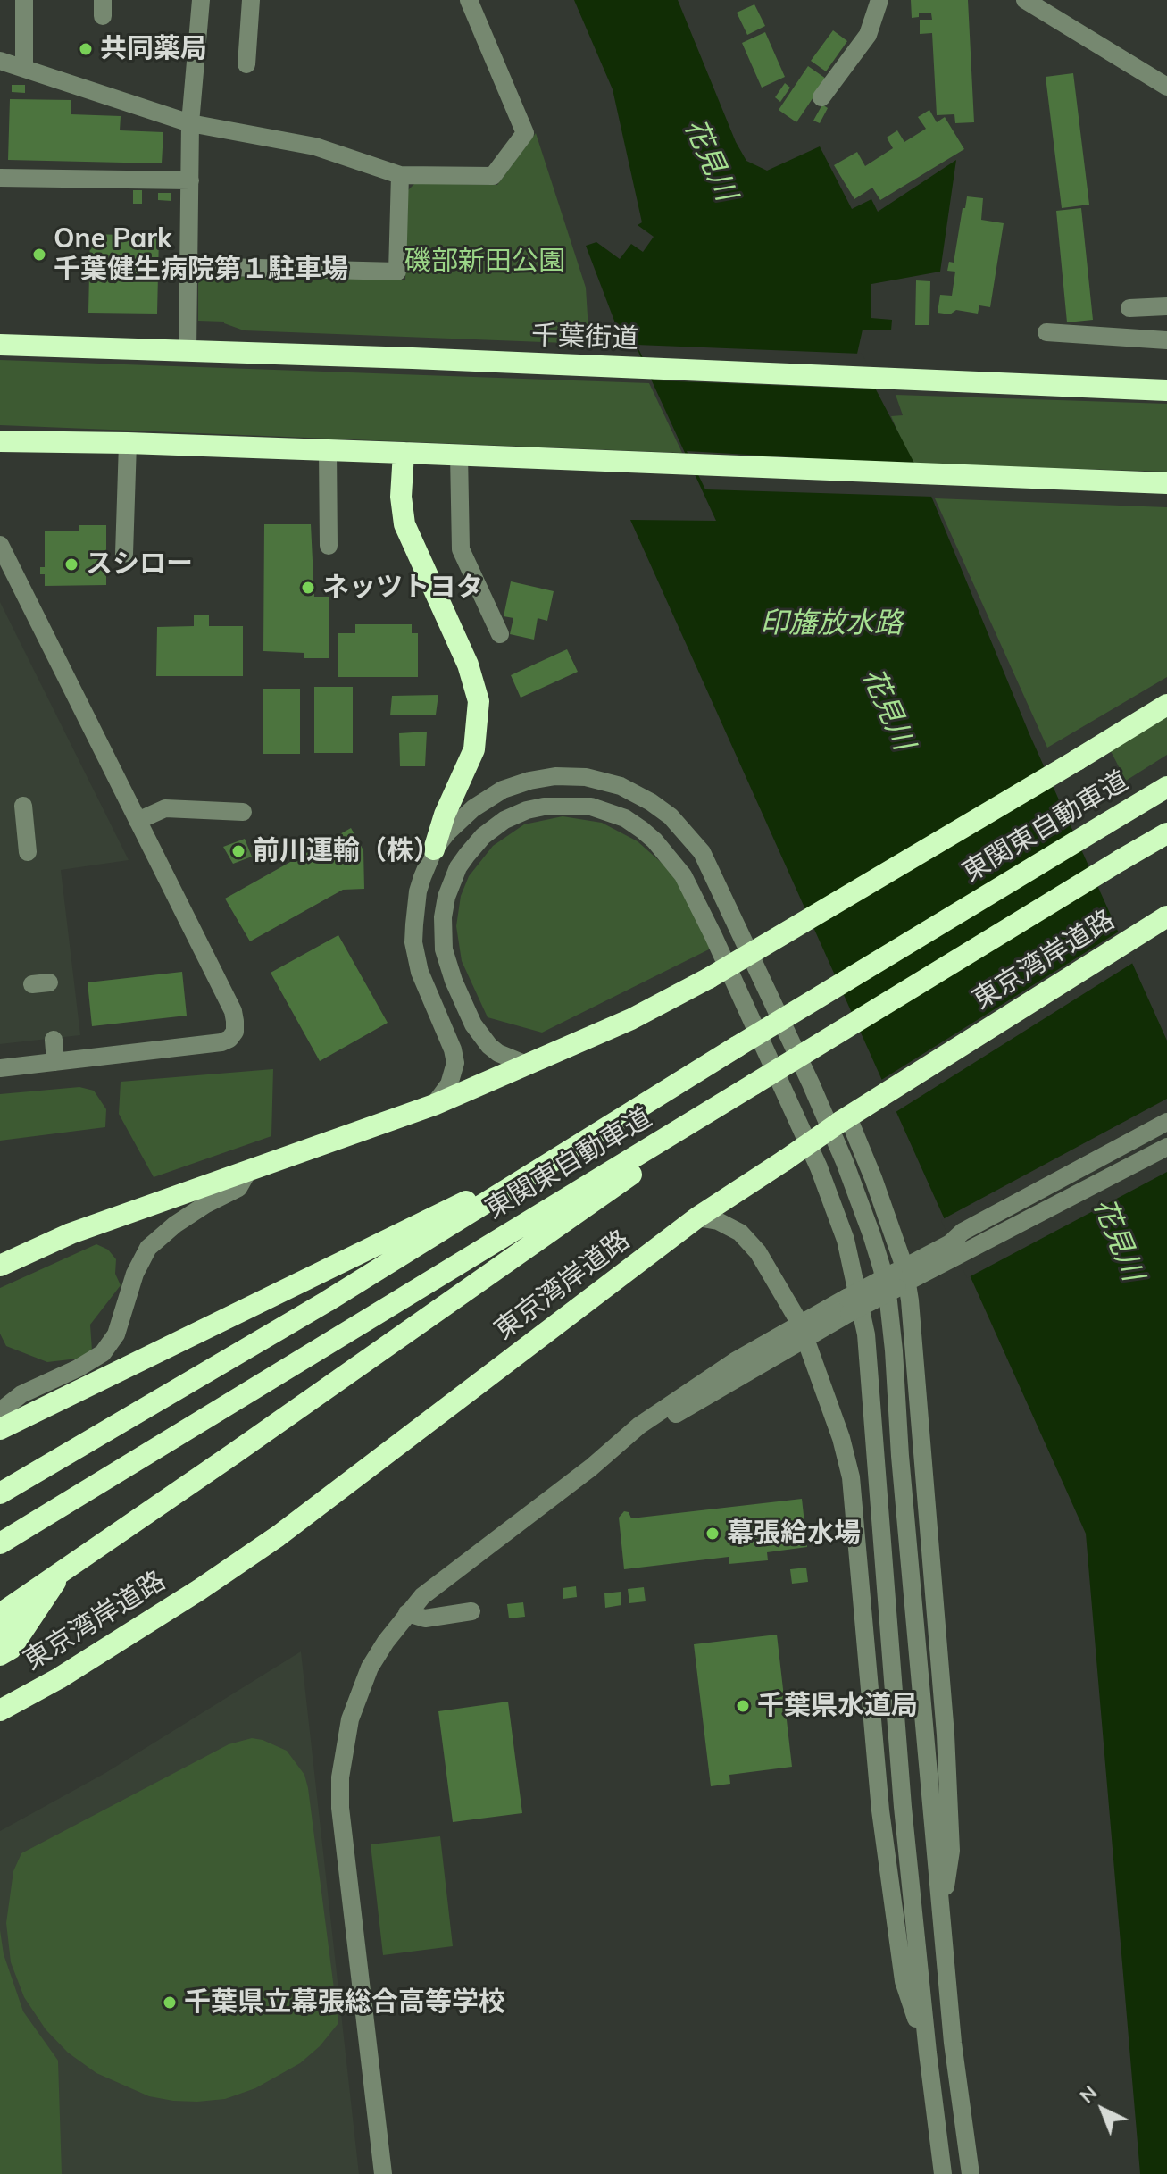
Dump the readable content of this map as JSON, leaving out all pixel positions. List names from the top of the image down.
{
  "streets": {
    "highway": ["千葉街道", "東関東自動車道", "東京湾岸道路"]
  },
  "water": ["花見川", "印旛放水路"],
  "parks": ["磯部新田公園"],
  "places": [
    "共同薬局",
    "One Park 千葉健生病院第１駐車場",
    "スシロー",
    "ネッツトヨタ",
    "前川運輸（株）",
    "幕張給水場",
    "千葉県水道局",
    "千葉県立幕張総合高等学校"
  ],
  "north": "top left"
}
